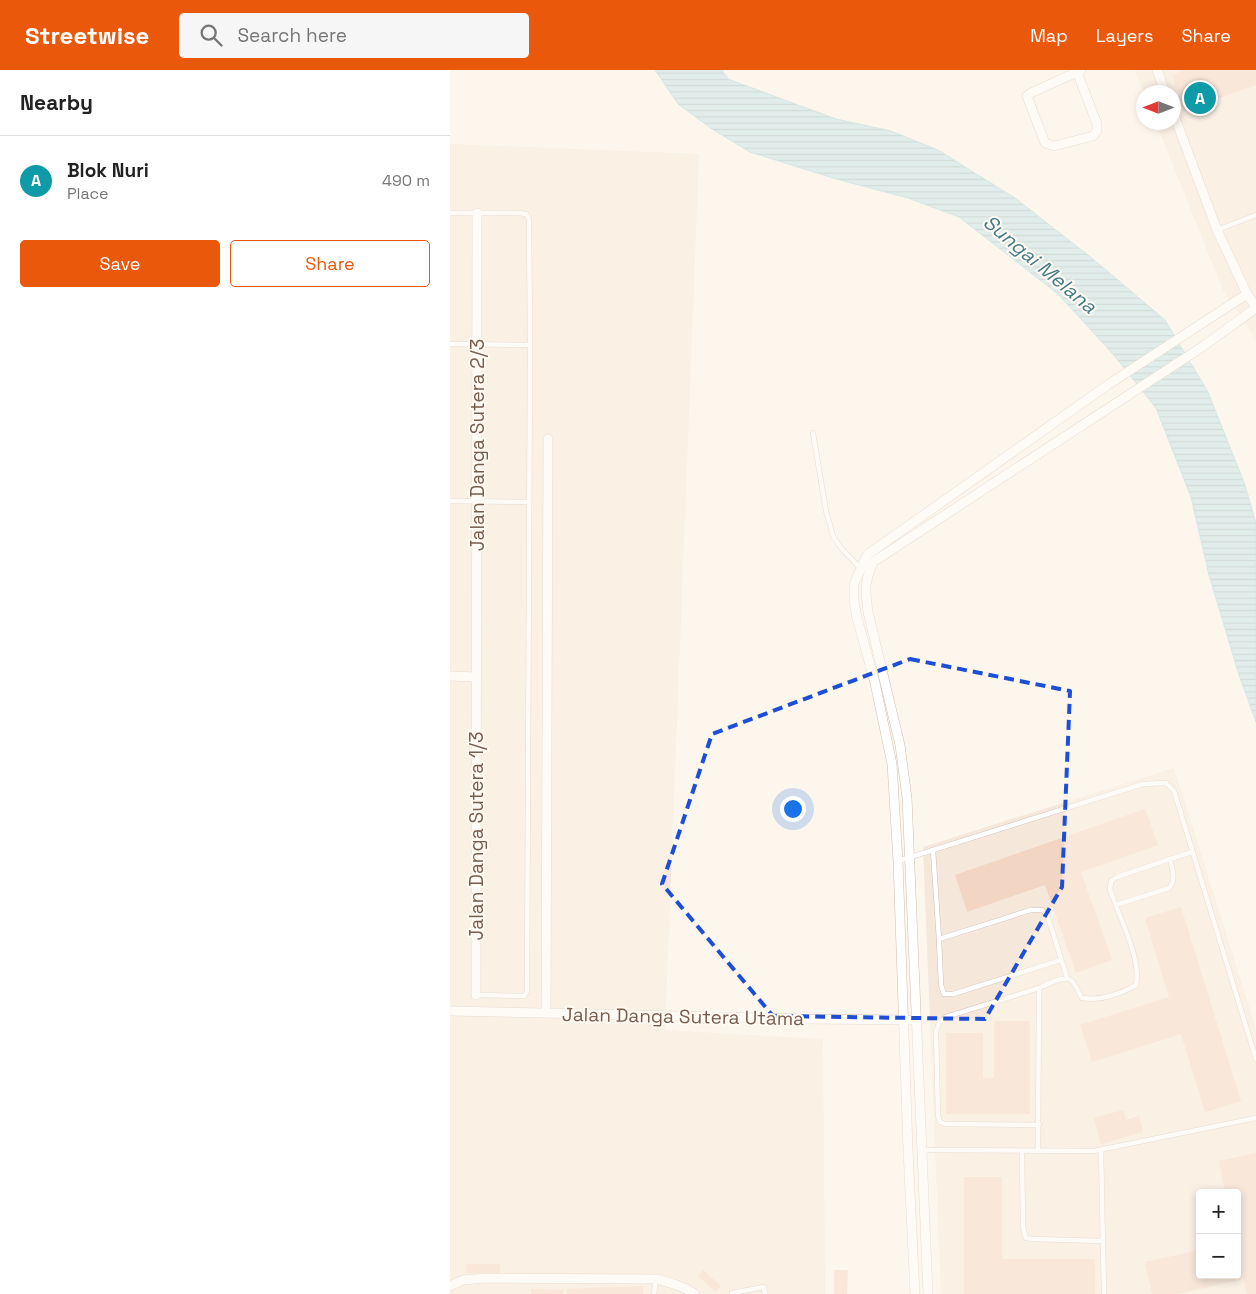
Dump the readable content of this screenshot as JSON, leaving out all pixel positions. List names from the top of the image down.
{
  "streets": {
    "street": ["Jalan Danga Sutera 2/3", "Jalan Danga Sutera 1/3", "Jalan Danga Sutera Utama"]
  },
  "crossings": [
    ["Jalan Danga Sutera 2/3", "Jalan Danga Sutera 1/3"]
  ],
  "water": ["Sungai Melana"],
  "north": "left",
  "page": {
    "header": "Streetwise",
    "search": "Search here",
    "nav": ["Map", "Layers", "Share"],
    "heading": "Nearby",
    "pins": "A",
    "list": [
      {
        "mark": "A",
        "name": "Blok Nuri",
        "note": "Place",
        "value": "490 m"
      }
    ],
    "buttons": ["Save", "Share"],
    "map_buttons": ["+", "−"]
  }
}
